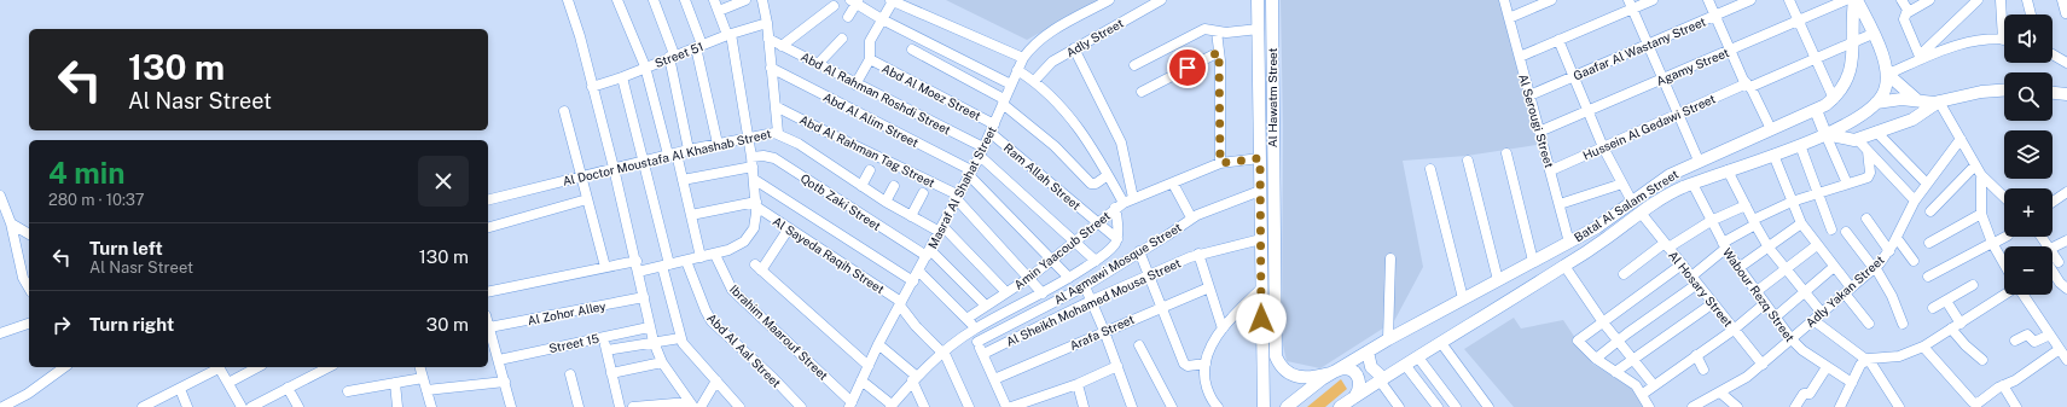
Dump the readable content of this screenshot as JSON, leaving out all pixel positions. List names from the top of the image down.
{
  "streets": {
    "main road": ["Al Hawatm Street", "Batal Al Salam Street"],
    "street": [
      "Adly Street",
      "Gaafar Al Wastany Street",
      "Street 51",
      "Agamy Street",
      "Abd Al Moez Street",
      "Abd Al Rahman Roshdi Street",
      "Abd Al Alim Street",
      "Al Serougi Street",
      "Hussein Al Gedawi Street",
      "Abd Al Rahman Tag Street",
      "Al Doctor Moustafa Al Khashab Street",
      "Ram Allah Street",
      "Masraf Al Shahat Street",
      "Qotb Zaki Street",
      "Amin Yaacoub Street",
      "Al Sayeda Raqih Street",
      "Al Agmawi Mosque Street",
      "Al Hosary Street",
      "Adly Yakan Street",
      "Wabour Rezq Street",
      "Al Sheikh Mohamed Mousa Street",
      "Al Zohor Alley",
      "Ibrahim Maarouf Street",
      "Arafa Street",
      "Street 15",
      "Abd Al Aal Street"
    ]
  },
  "crossings": [
    ["Gaafar Al Wastany Street", "Al Serougi Street"],
    ["Agamy Street", "Al Serougi Street"],
    ["Abd Al Moez Street", "Ram Allah Street"],
    ["Abd Al Moez Street", "Masraf Al Shahat Street"],
    ["Abd Al Rahman Roshdi Street", "Masraf Al Shahat Street"],
    ["Abd Al Rahman Roshdi Street", "Amin Yaacoub Street"],
    ["Al Hawatm Street", "Batal Al Salam Street"],
    ["Al Hawatm Street", "Amin Yaacoub Street"],
    ["Al Hawatm Street", "Al Agmawi Mosque Street"],
    ["Al Hawatm Street", "Al Sheikh Mohamed Mousa Street"],
    ["Abd Al Alim Street", "Masraf Al Shahat Street"],
    ["Abd Al Alim Street", "Amin Yaacoub Street"],
    ["Al Serougi Street", "Hussein Al Gedawi Street"],
    ["Al Serougi Street", "Batal Al Salam Street"],
    ["Hussein Al Gedawi Street", "Batal Al Salam Street"],
    ["Abd Al Rahman Tag Street", "Masraf Al Shahat Street"],
    ["Al Doctor Moustafa Al Khashab Street", "Masraf Al Shahat Street"],
    ["Al Doctor Moustafa Al Khashab Street", "Amin Yaacoub Street"],
    ["Ram Allah Street", "Masraf Al Shahat Street"],
    ["Ram Allah Street", "Amin Yaacoub Street"],
    ["Masraf Al Shahat Street", "Qotb Zaki Street"],
    ["Masraf Al Shahat Street", "Al Sayeda Raqih Street"],
    ["Masraf Al Shahat Street", "Ibrahim Maarouf Street"],
    ["Qotb Zaki Street", "Amin Yaacoub Street"],
    ["Batal Al Salam Street", "Al Hosary Street"],
    ["Batal Al Salam Street", "Wabour Rezq Street"],
    ["Al Hosary Street", "Adly Yakan Street"],
    ["Adly Yakan Street", "Wabour Rezq Street"]
  ],
  "page": {
    "map_buttons": ["+", "−"],
    "turn": ["130 m", "Al Nasr Street"],
    "heading": ["4 min", "280 m · 10:37"],
    "list": [
      {
        "name": "Turn left",
        "note": "Al Nasr Street",
        "value": "130 m"
      },
      {
        "name": "Turn right",
        "value": "30 m"
      }
    ]
  }
}
